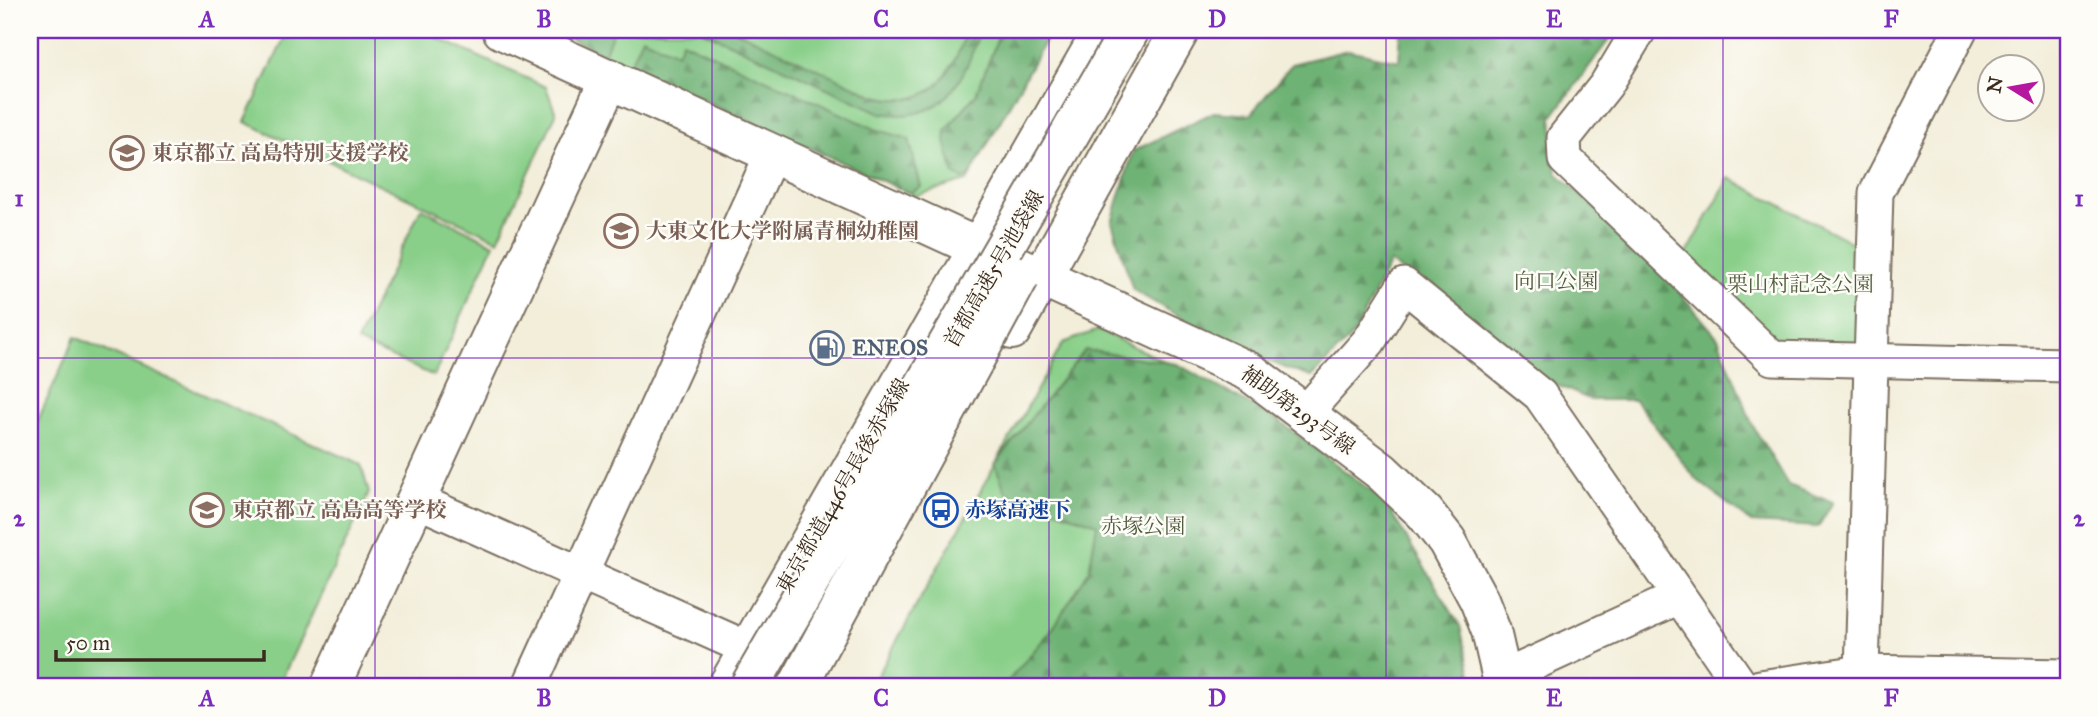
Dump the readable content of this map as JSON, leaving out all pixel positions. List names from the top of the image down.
{
  "streets": {
    "main road": ["首都高速5号池袋線", "補助第293号線", "東京都道446号長後赤塚線"]
  },
  "crossings": [
    ["補助第293号線", "東京都道446号長後赤塚線"]
  ],
  "parks": ["向口公園", "栗山村記念公園", "赤塚公園"],
  "places": {
    "school or university": ["東京都立 高島特別支援学校", "大東文化大学附属青桐幼稚園", "東京都立 高島高等学校"],
    "fuel station": ["ENEOS"],
    "bus stop": ["赤塚高速下"]
  },
  "scale_bar": "50 m",
  "north": "left",
  "grid": {
    "columns": [
      "A",
      "B",
      "C",
      "D",
      "E",
      "F"
    ],
    "rows": ["1", "2"]
  }
}
